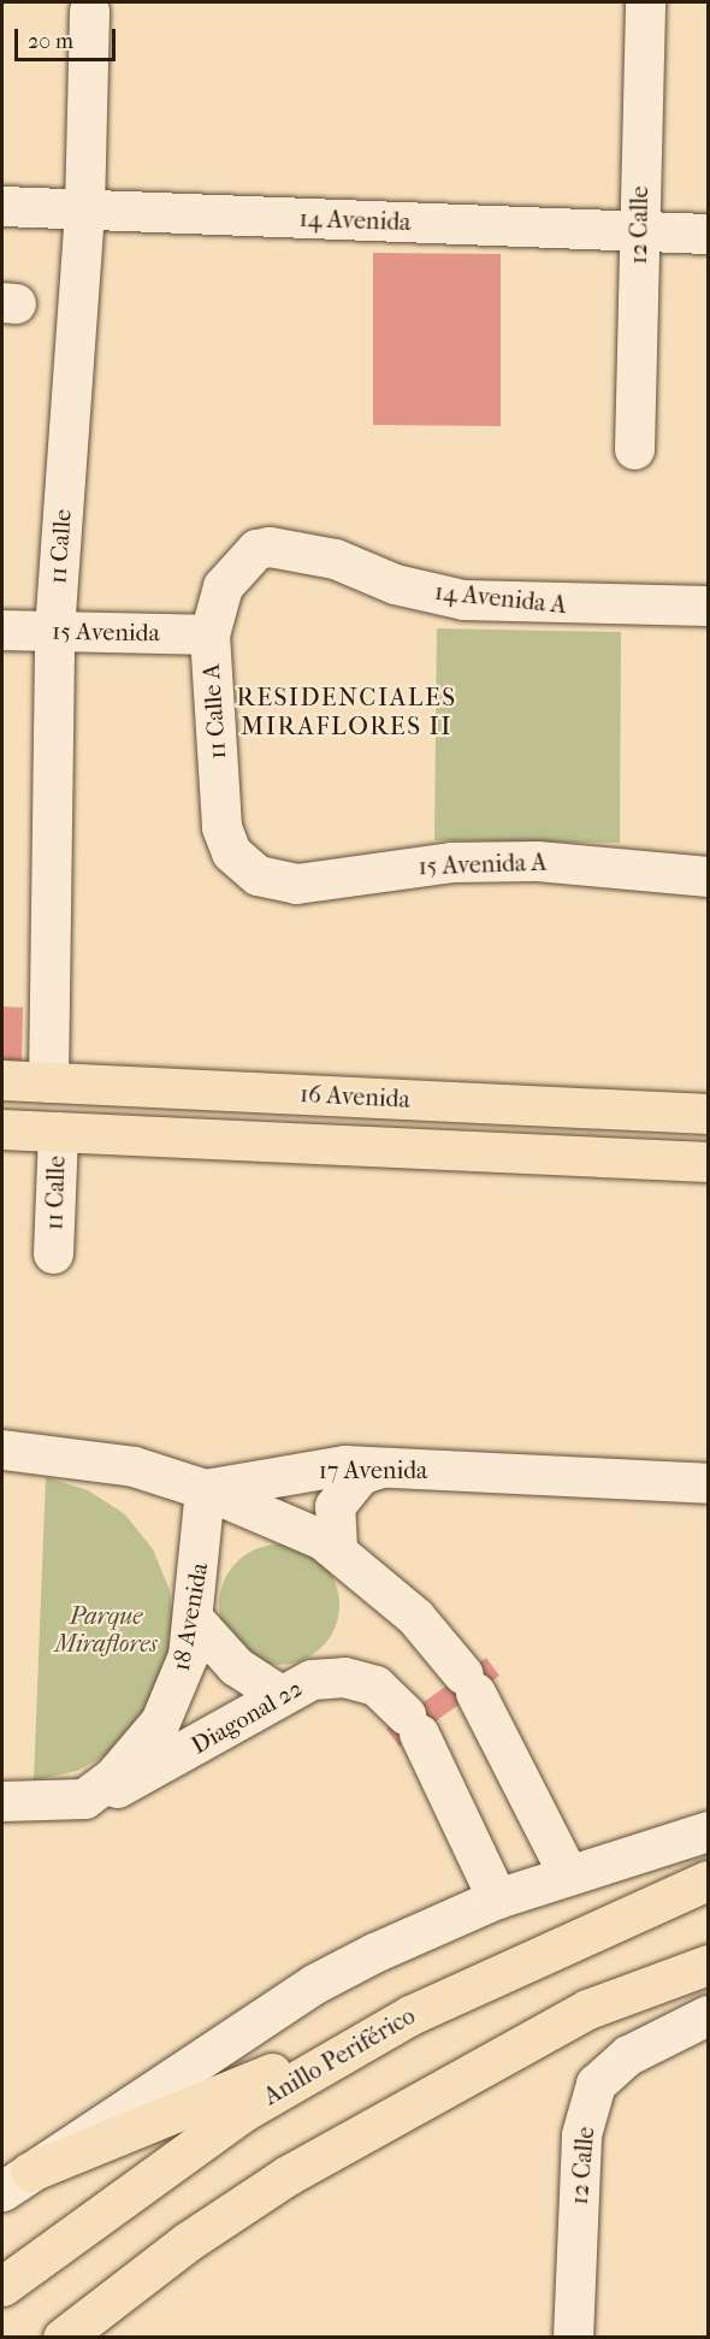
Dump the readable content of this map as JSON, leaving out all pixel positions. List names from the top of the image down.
{
  "streets": {
    "main road": ["16 Avenida", "Anillo Periférico"],
    "street": [
      "14 Avenida",
      "12 Calle",
      "11 Calle",
      "14 Avenida A",
      "15 Avenida",
      "11 Calle A",
      "15 Avenida A",
      "17 Avenida",
      "18 Avenida",
      "Diagonal 22"
    ]
  },
  "crossings": [
    ["14 Avenida", "12 Calle"],
    ["14 Avenida", "11 Calle"],
    ["11 Calle", "15 Avenida"],
    ["11 Calle", "16 Avenida"],
    ["14 Avenida A", "11 Calle A"],
    ["15 Avenida", "11 Calle A"],
    ["11 Calle A", "15 Avenida A"],
    ["17 Avenida", "18 Avenida"],
    ["18 Avenida", "Diagonal 22"]
  ],
  "districts": ["RESIDENCIALES MIRAFLORES II"],
  "parks": ["Parque Miraflores"],
  "scale_bar": "20 m"
}
